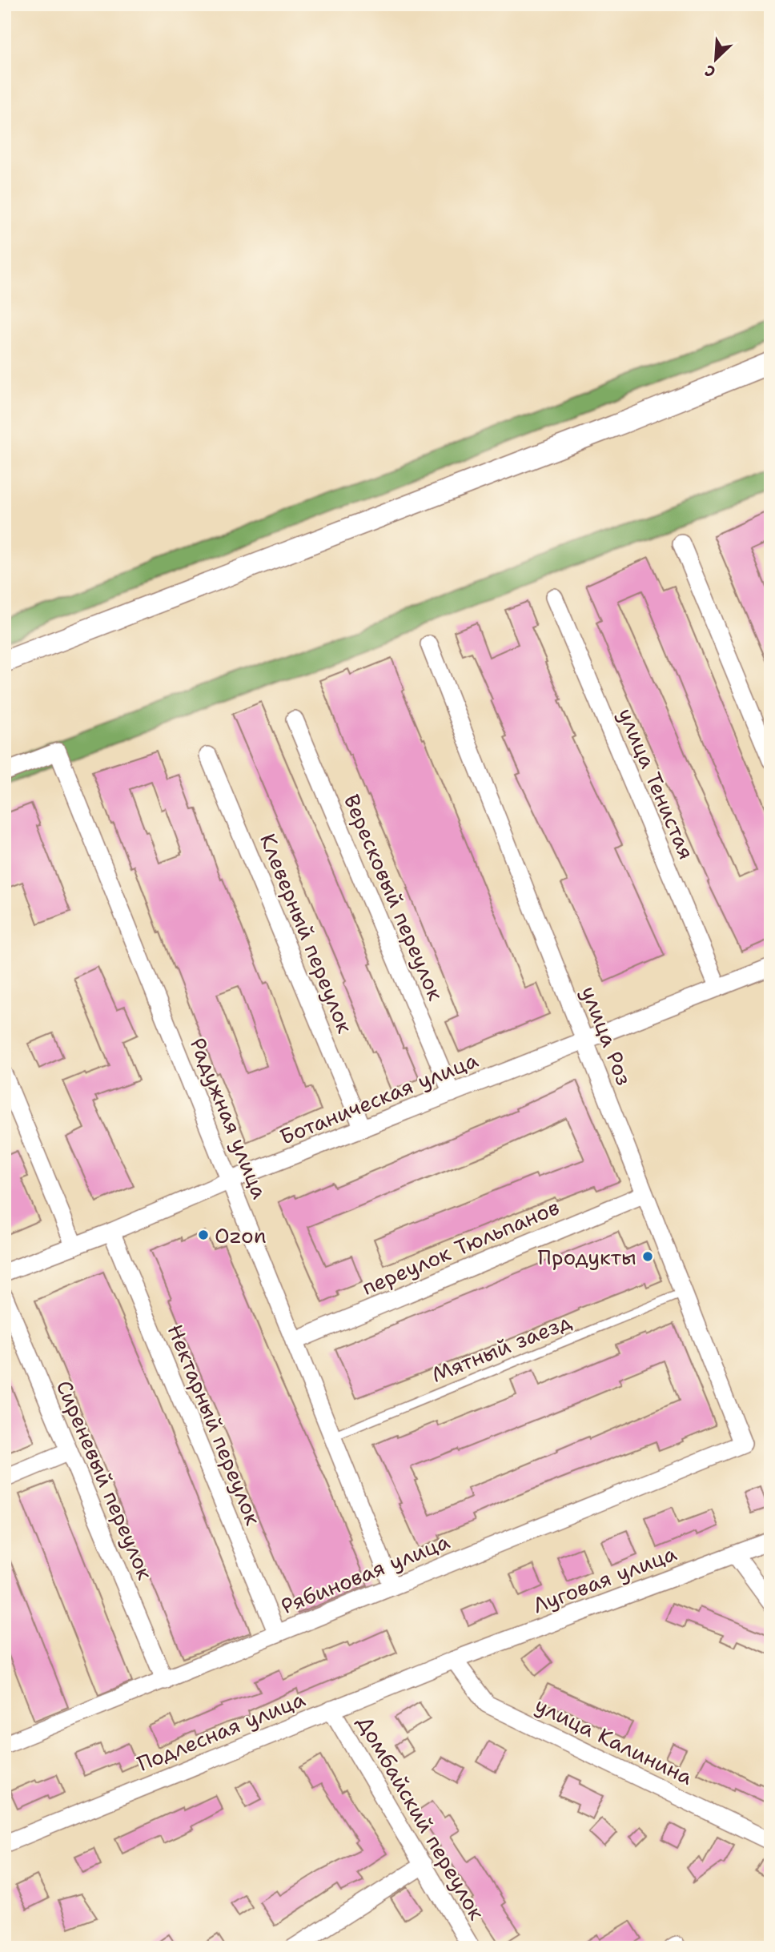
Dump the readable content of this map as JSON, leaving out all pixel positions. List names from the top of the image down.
{
  "streets": {
    "street": [
      "улица Тенистая",
      "Вересковый переулок",
      "Клеверный переулок",
      "улица Роз",
      "Ботаническая улица",
      "Радужная улица",
      "переулок Тюльпанов",
      "Нектарный переулок",
      "Сиреневый переулок",
      "Рябиновая улица",
      "Луговая улица",
      "Подлесная улица",
      "улица Калинина",
      "Домбайский переулок"
    ],
    "lane": ["Мятный заезд"]
  },
  "crossings": [
    ["улица Тенистая", "Ботаническая улица"],
    ["Вересковый переулок", "Ботаническая улица"],
    ["Клеверный переулок", "Ботаническая улица"],
    ["улица Роз", "Ботаническая улица"],
    ["улица Роз", "переулок Тюльпанов"],
    ["улица Роз", "Мятный заезд"],
    ["улица Роз", "Рябиновая улица"],
    ["Ботаническая улица", "Радужная улица"],
    ["Ботаническая улица", "Нектарный переулок"],
    ["Радужная улица", "переулок Тюльпанов"],
    ["Радужная улица", "Мятный заезд"],
    ["Радужная улица", "Рябиновая улица"],
    ["Нектарный переулок", "Рябиновая улица"],
    ["Сиреневый переулок", "Рябиновая улица"],
    ["Луговая улица", "Подлесная улица"],
    ["Луговая улица", "улица Калинина"],
    ["Подлесная улица", "улица Калинина"],
    ["Подлесная улица", "Домбайский переулок"]
  ],
  "places": ["Ozon", "Продукты"],
  "north": "bottom left"
}
